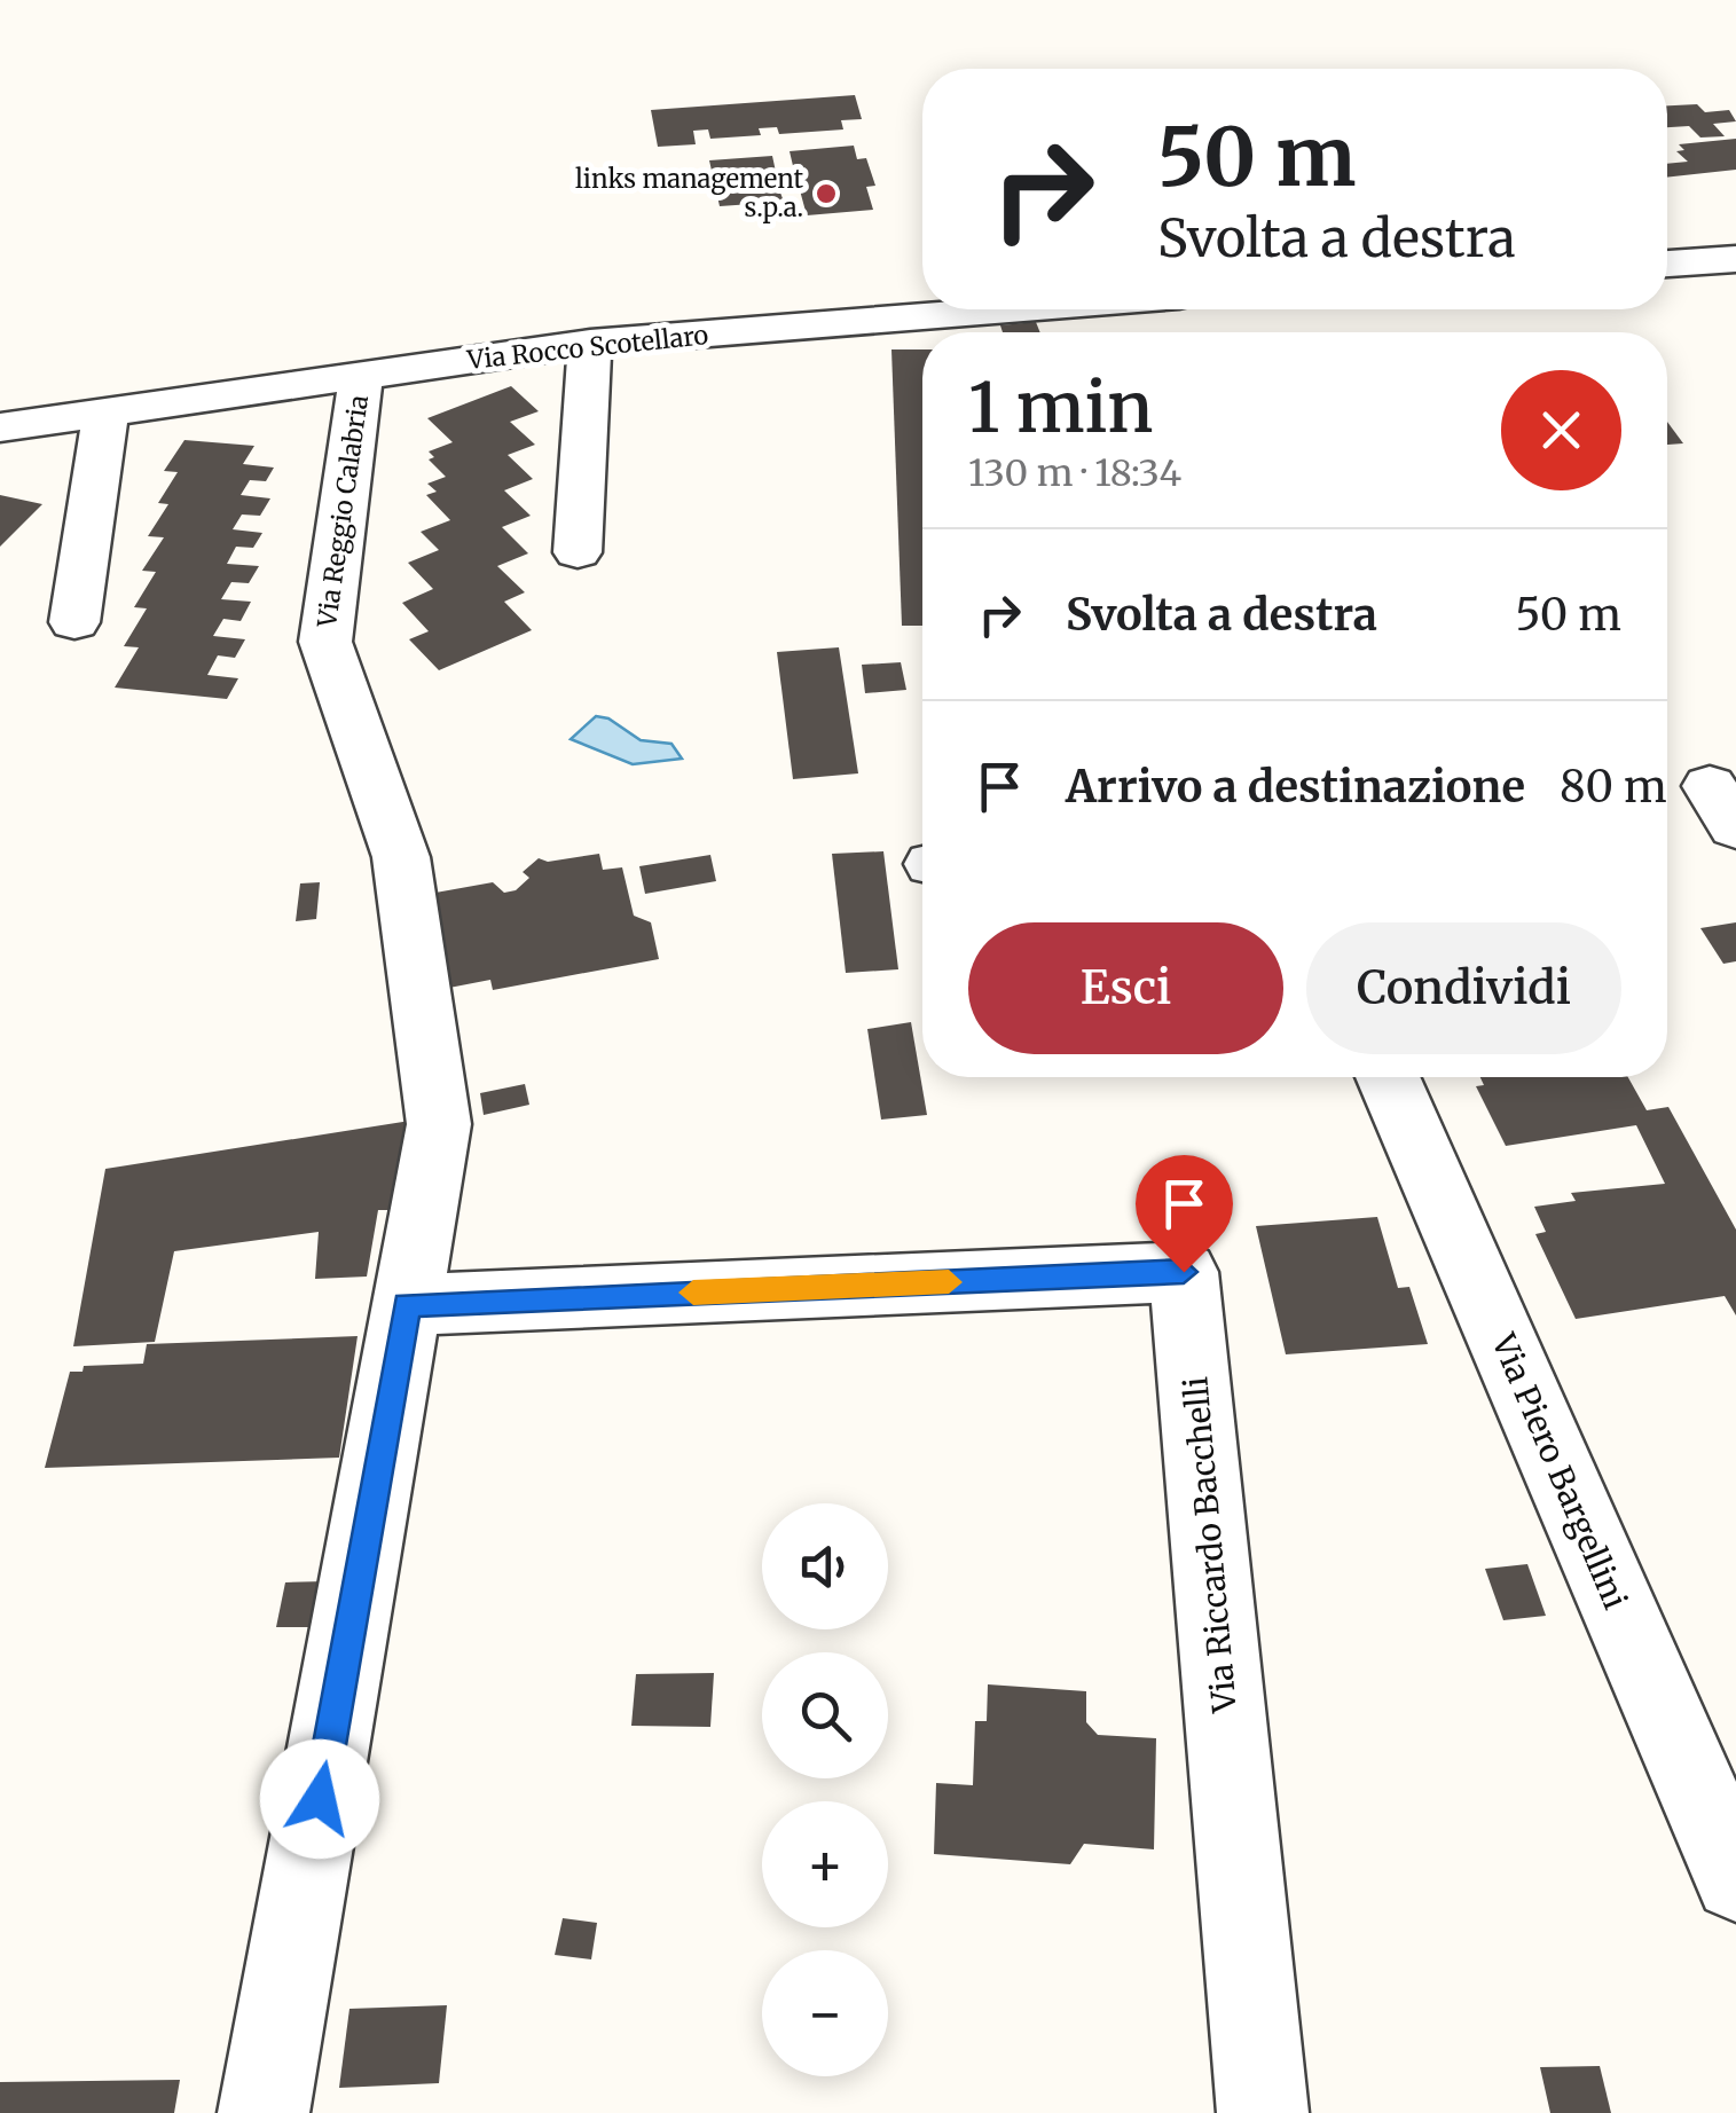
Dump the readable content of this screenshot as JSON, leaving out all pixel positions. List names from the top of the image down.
{
  "streets": {
    "street": [
      "Via Rocco Scotellaro",
      "Via Reggio Calabria",
      "Via Piero Bargellini",
      "Via Riccardo Bacchelli"
    ]
  },
  "crossings": [
    ["Via Rocco Scotellaro", "Via Reggio Calabria"],
    ["Via Reggio Calabria", "Via Riccardo Bacchelli"]
  ],
  "places": ["links management s.p.a."],
  "page": {
    "turn": ["50 m", "Svolta a destra"],
    "heading": ["1 min", "130 m · 18:34"],
    "list": [
      {
        "name": "Svolta a destra",
        "value": "50 m"
      },
      {
        "name": "Arrivo a destinazione",
        "value": "80 m"
      }
    ],
    "buttons": ["Esci", "Condividi"],
    "map_buttons": ["+", "−"]
  }
}
